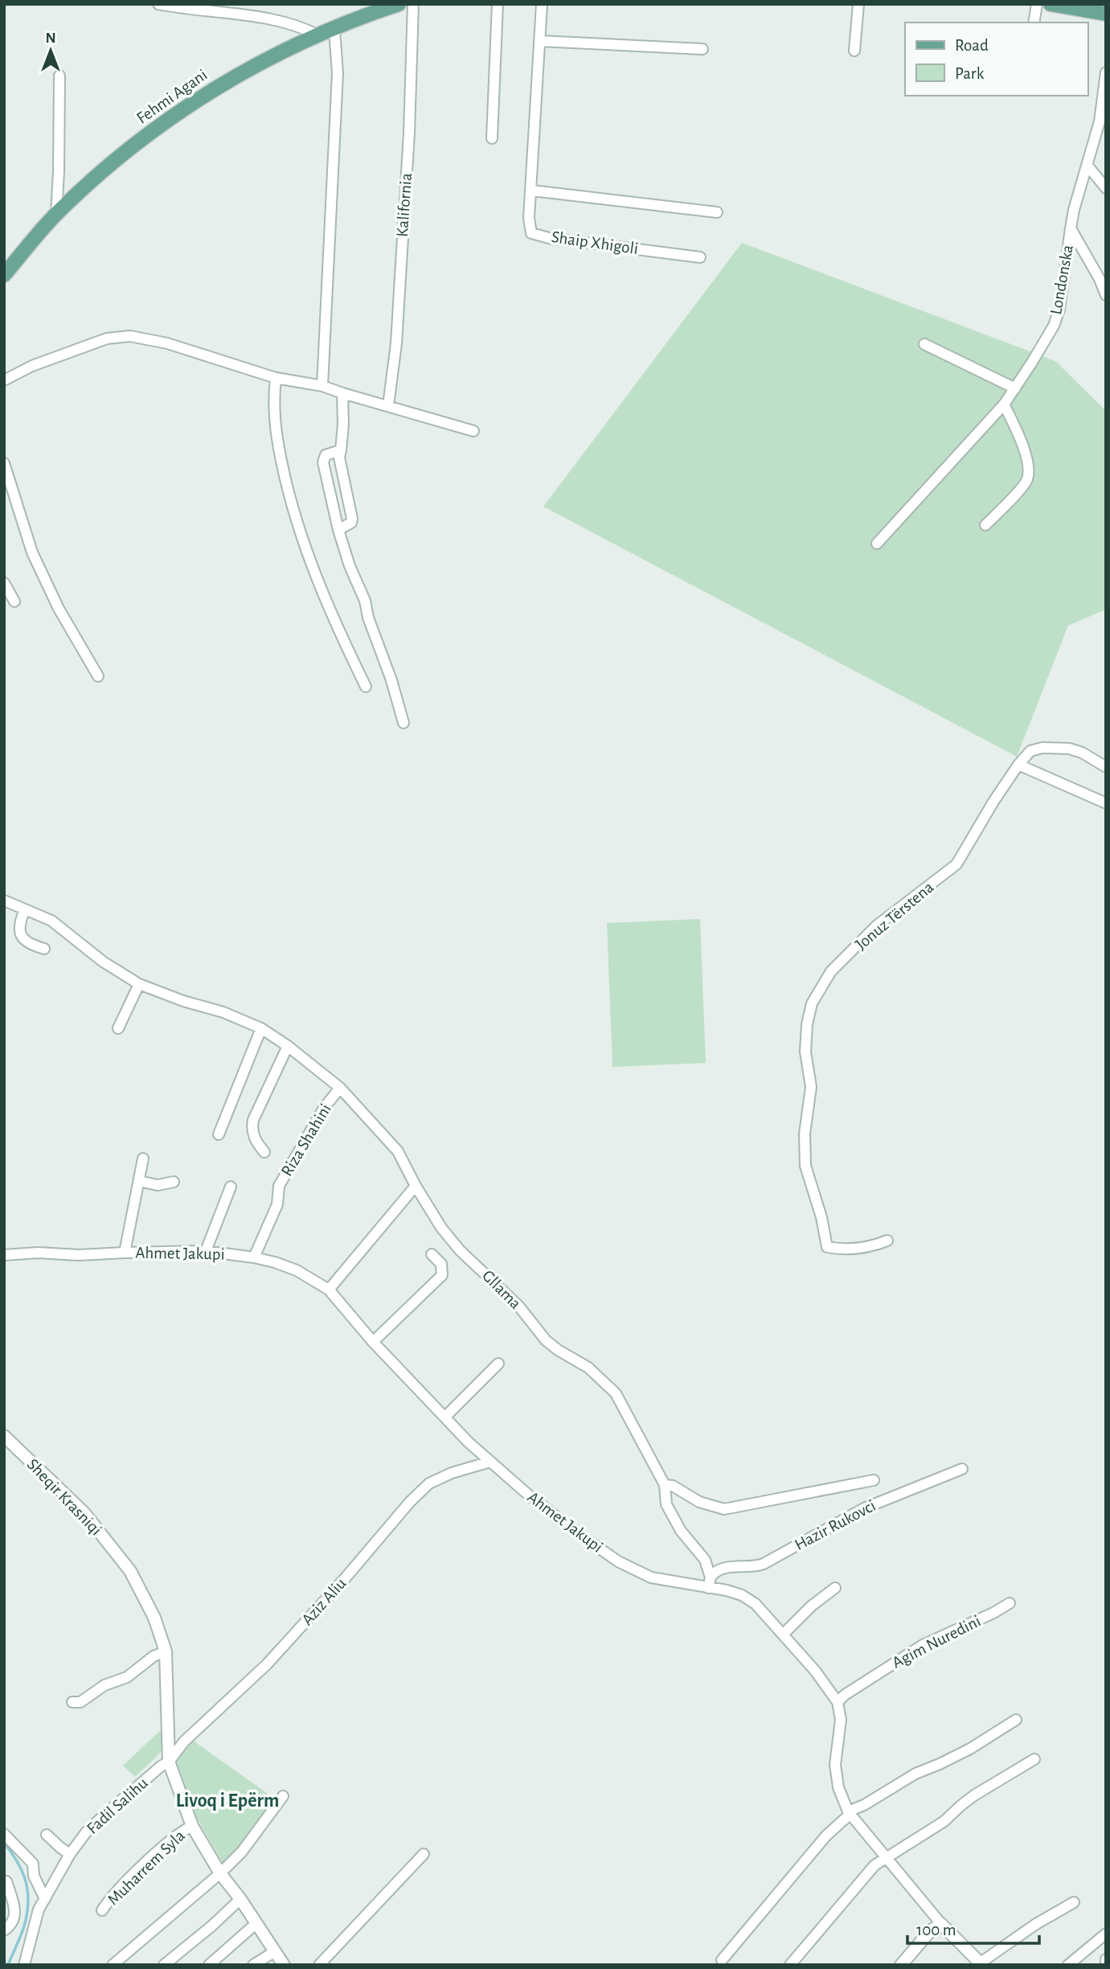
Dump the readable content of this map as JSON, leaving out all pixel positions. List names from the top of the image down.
{
  "streets": {
    "main road": ["Fehmi Agani"],
    "street": [
      "Kalifornia",
      "Shaip Xhigoli",
      "Londonska",
      "Jonuz Tërstena",
      "Riza Shahini",
      "Ahmet Jakupi",
      "Gllama",
      "Sheqir Krasniqi",
      "Hazir Rukovci",
      "Aziz Aliu",
      "Agim Nuredini",
      "Fadil Salihu",
      "Muharrem Syla"
    ]
  },
  "crossings": [
    ["Riza Shahini", "Ahmet Jakupi"],
    ["Riza Shahini", "Gllama"],
    ["Ahmet Jakupi", "Aziz Aliu"],
    ["Gllama", "Hazir Rukovci"],
    ["Sheqir Krasniqi", "Aziz Aliu"],
    ["Sheqir Krasniqi", "Fadil Salihu"],
    ["Sheqir Krasniqi", "Muharrem Syla"],
    ["Aziz Aliu", "Fadil Salihu"],
    ["Aziz Aliu", "Muharrem Syla"],
    ["Fadil Salihu", "Muharrem Syla"]
  ],
  "districts": ["Livoq i Epërm"],
  "legend": ["Road", "Park"],
  "scale_bar": "100 m",
  "north": "top"
}
